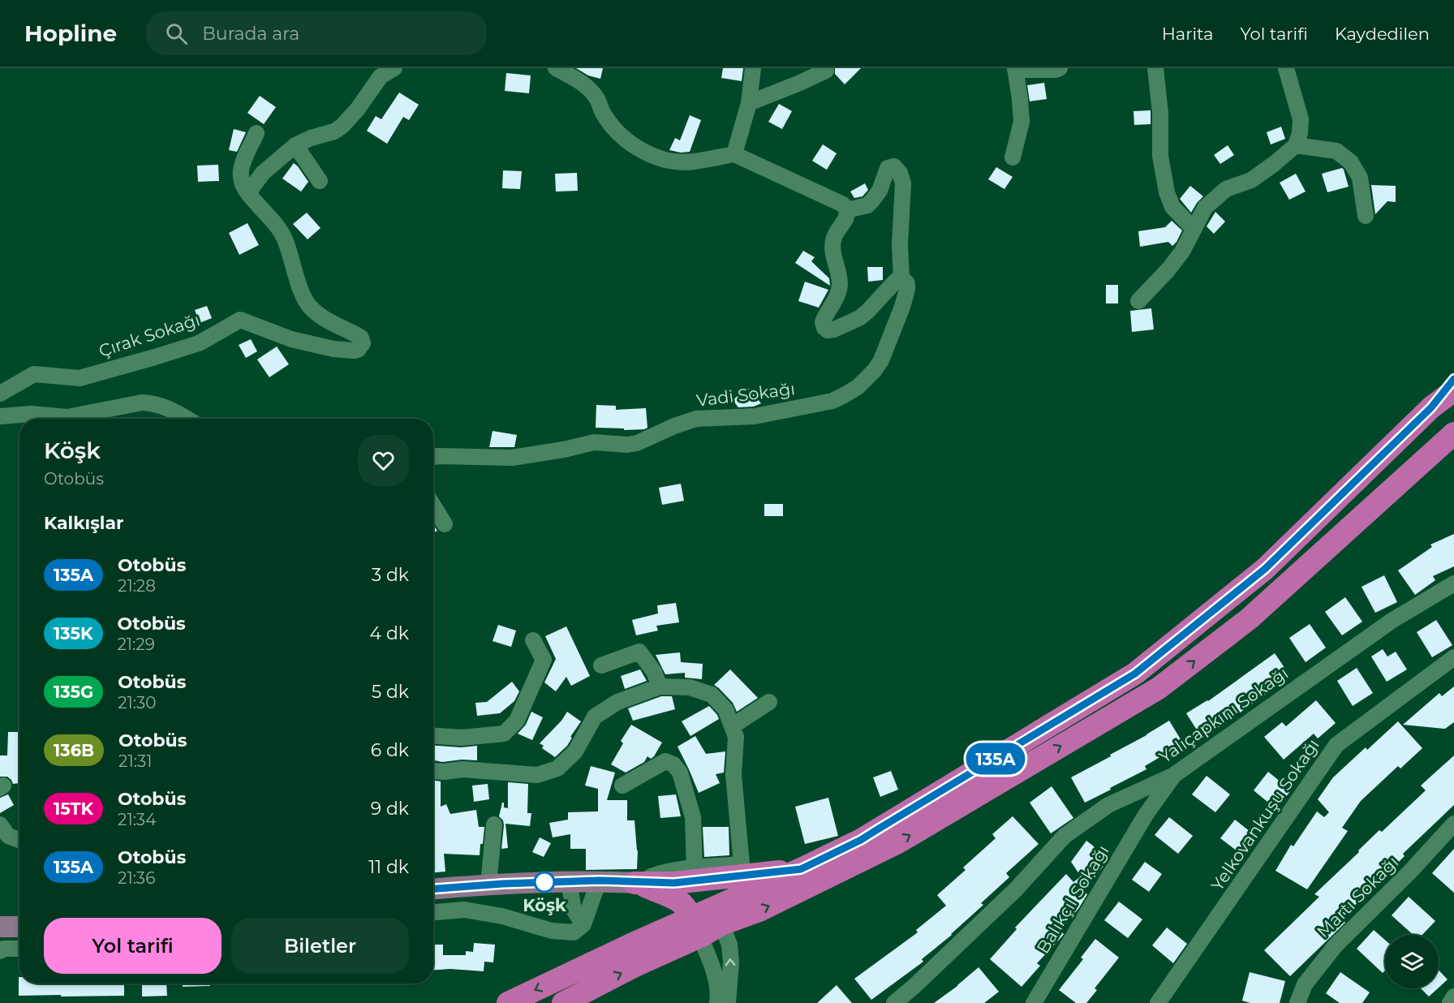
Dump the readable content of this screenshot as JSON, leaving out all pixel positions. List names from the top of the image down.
{
  "streets": {
    "street": [
      "Çırak Sokağı",
      "Vadi Sokağı",
      "Yalıçapkını Sokağı",
      "Yelkovankuşu Sokağı",
      "Martı Sokağı",
      "Balıkçıl Sokağı"
    ]
  },
  "crossings": [
    ["Yalıçapkını Sokağı", "Balıkçıl Sokağı"]
  ],
  "places": ["Köşk"],
  "lines": ["bus line 135A"],
  "page": {
    "header": "Hopline",
    "search": "Burada ara",
    "nav": ["Harita", "Yol tarifi", "Kaydedilen"],
    "on_map": "135A",
    "heading": [
      ["Köşk", "Otobüs"],
      "Kalkışlar"
    ],
    "list": [
      {
        "mark": "135A",
        "name": "Otobüs",
        "note": "21:28",
        "value": "3 dk"
      },
      {
        "mark": "135K",
        "name": "Otobüs",
        "note": "21:29",
        "value": "4 dk"
      },
      {
        "mark": "135G",
        "name": "Otobüs",
        "note": "21:30",
        "value": "5 dk"
      },
      {
        "mark": "136B",
        "name": "Otobüs",
        "note": "21:31",
        "value": "6 dk"
      },
      {
        "mark": "15TK",
        "name": "Otobüs",
        "note": "21:34",
        "value": "9 dk"
      },
      {
        "mark": "135A",
        "name": "Otobüs",
        "note": "21:36",
        "value": "11 dk"
      }
    ],
    "buttons": ["Yol tarifi", "Biletler"]
  }
}
